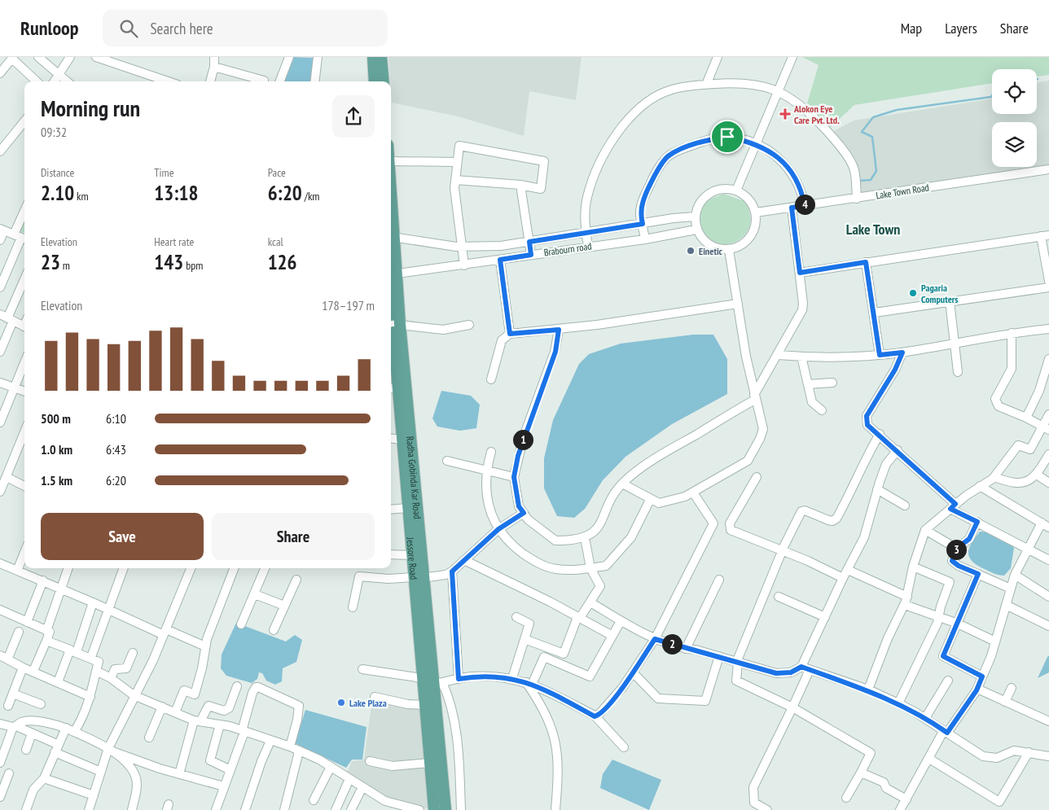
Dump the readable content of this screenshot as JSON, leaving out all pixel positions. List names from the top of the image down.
{
  "streets": {
    "main road": ["Radha Gobinda Kar Road", "Jessore Road"],
    "street": ["Lake Town Road", "Brabourn road"]
  },
  "crossings": [
    ["Lake Town Road", "Brabourn road"],
    ["Radha Gobinda Kar Road", "Jessore Road"]
  ],
  "districts": ["Lake Town"],
  "places": {
    "health": ["Alokon Eye Care Pvt. Ltd."],
    "other": ["Einetic", "Pagaria Computers", "Lake Plaza"]
  },
  "page": {
    "header": "Runloop",
    "search": "Search here",
    "nav": ["Map", "Layers", "Share"],
    "heading": ["Morning run", "09:32"],
    "stats": [
      ["Distance", "2.10 km"],
      ["Time", "13:18"],
      ["Pace", "6:20 /km"],
      ["Elevation", "23 m"],
      ["Heart rate", "143 bpm"],
      ["kcal", "126"]
    ],
    "pins": [
      "4",
      "1",
      "3",
      "2"
    ],
    "chart": ["Elevation", "178–197 m"],
    "list": [
      {
        "name": "500 m",
        "note": "6:10"
      },
      {
        "name": "1.0 km",
        "note": "6:43"
      },
      {
        "name": "1.5 km",
        "note": "6:20"
      }
    ],
    "buttons": ["Save", "Share"]
  }
}
